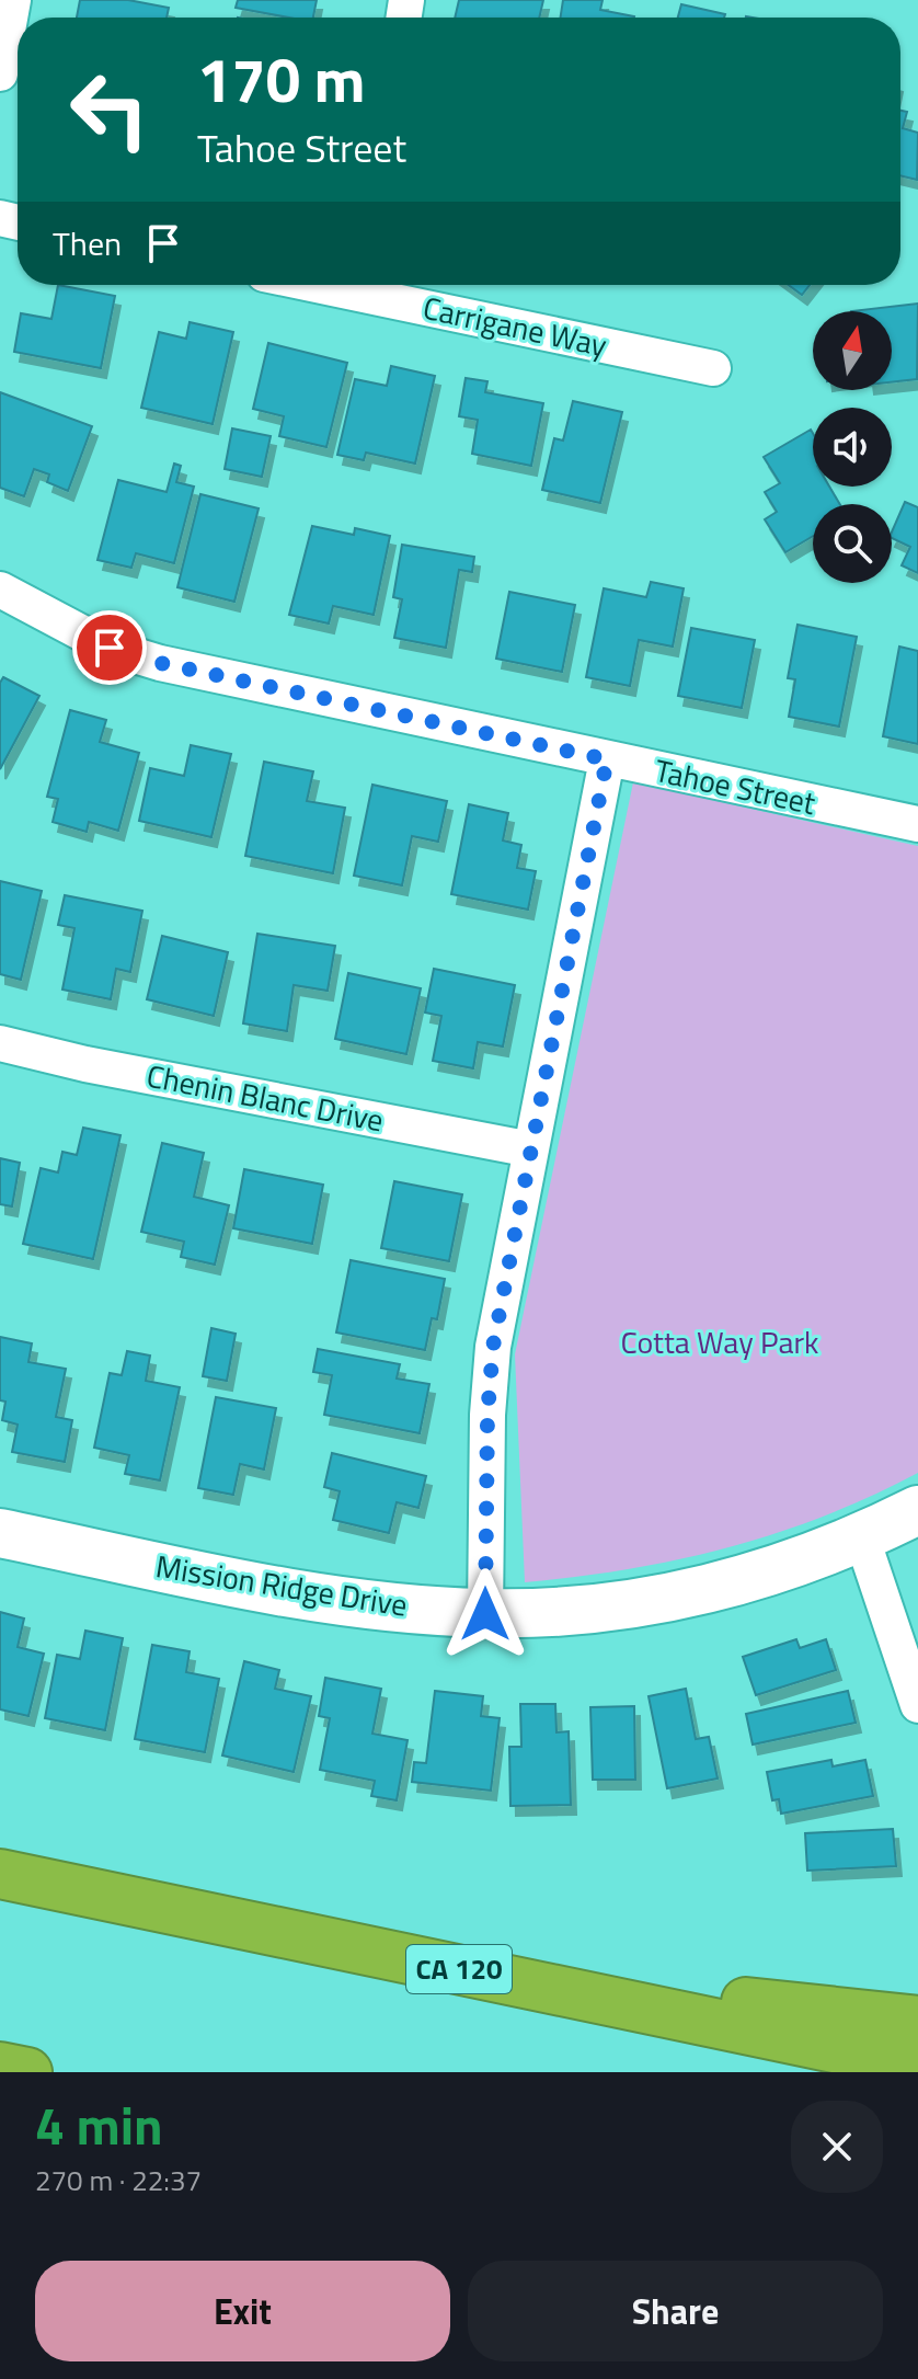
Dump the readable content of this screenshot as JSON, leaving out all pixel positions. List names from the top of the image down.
{
  "streets": {
    "highway": ["CA 120"],
    "street": [
      "Carrigane Way",
      "Tahoe Street",
      "Chenin Blanc Drive",
      "Mission Ridge Drive"
    ]
  },
  "parks": ["Cotta Way Park"],
  "north": "top",
  "page": {
    "turn": ["170 m", "Tahoe Street"],
    "then": "Then",
    "heading": ["4 min", "270 m · 22:37"],
    "buttons": ["Exit", "Share"]
  }
}
